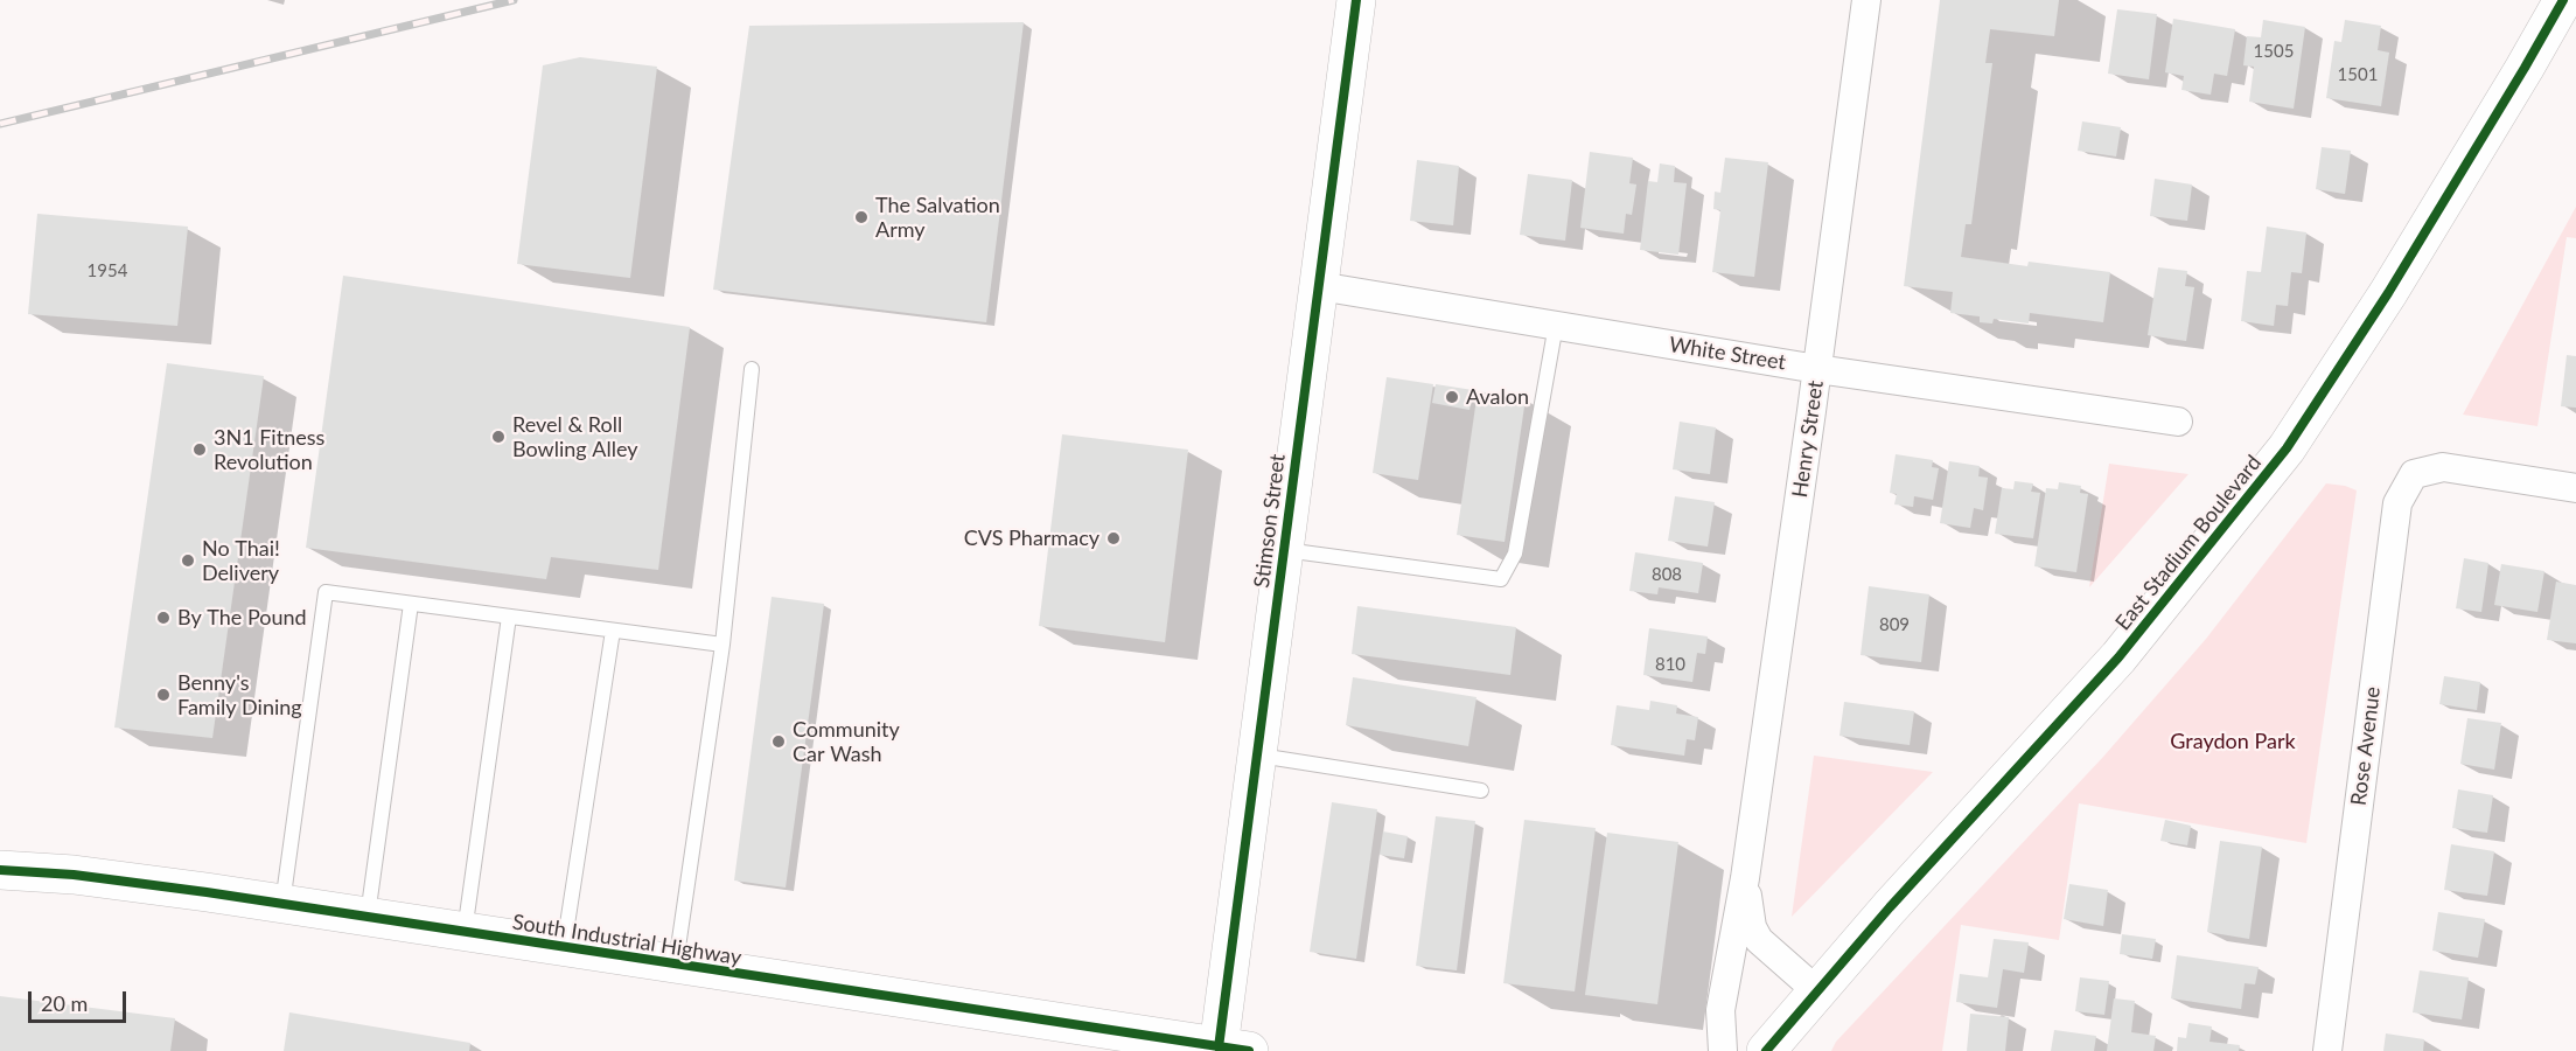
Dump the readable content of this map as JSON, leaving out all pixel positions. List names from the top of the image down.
{
  "streets": {
    "street": [
      "White Street",
      "Henry Street",
      "Stimson Street",
      "East Stadium Boulevard",
      "Rose Avenue",
      "South Industrial Highway"
    ]
  },
  "crossings": [
    ["White Street", "Henry Street"],
    ["White Street", "Stimson Street"],
    ["Henry Street", "East Stadium Boulevard"],
    ["Stimson Street", "South Industrial Highway"]
  ],
  "parks": ["Graydon Park"],
  "places": [
    "The Salvation Army",
    "Avalon",
    "Revel & Roll Bowling Alley",
    "3N1 Fitness Revolution",
    "CVS Pharmacy",
    "No Thai! Delivery",
    "By The Pound",
    "Benny's Family Dining",
    "Community Car Wash"
  ],
  "house_numbers": [
    "1505",
    "1501",
    "1954",
    "808",
    "809",
    "810"
  ],
  "scale_bar": "20 m"
}
